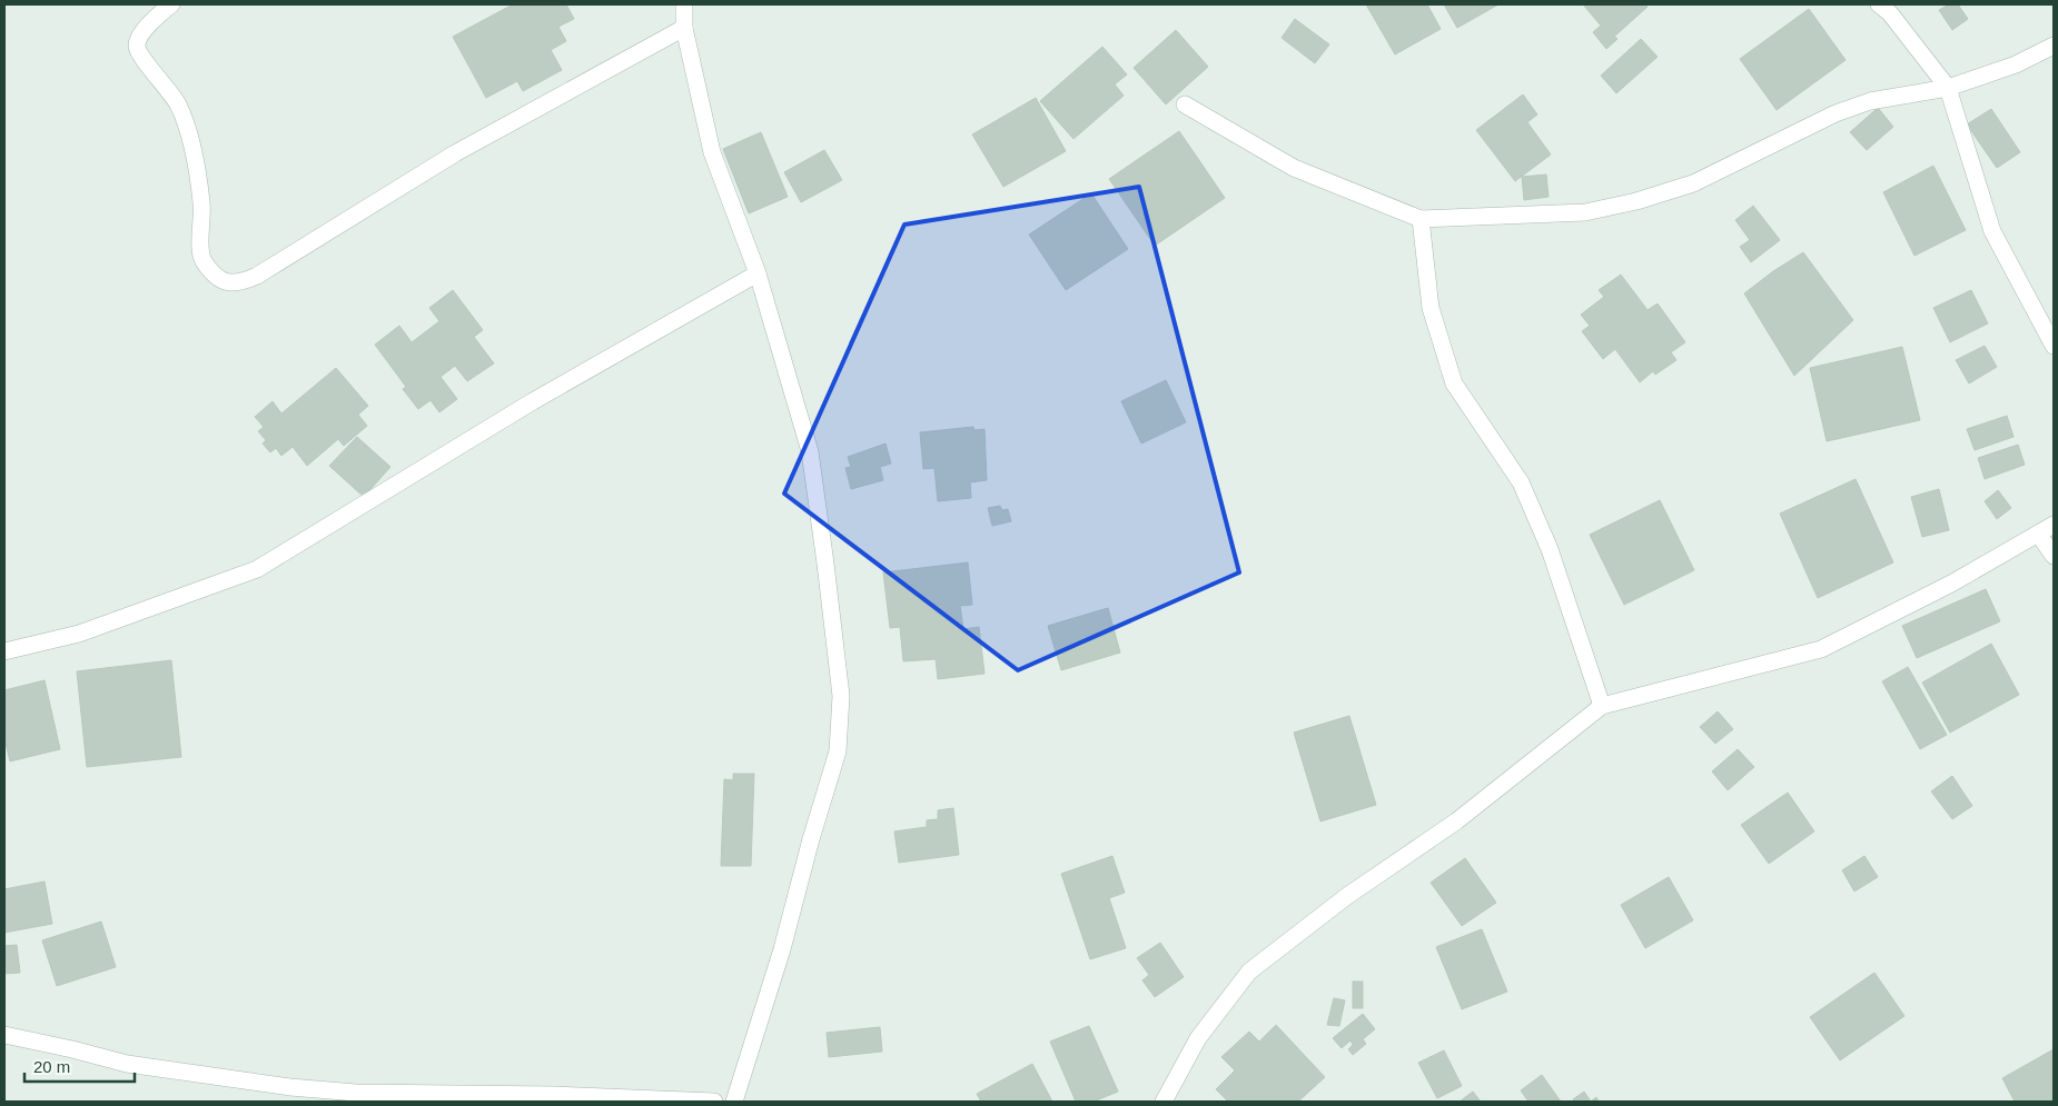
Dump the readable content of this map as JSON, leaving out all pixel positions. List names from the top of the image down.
{
  "scale_bar": "20 m"
}
